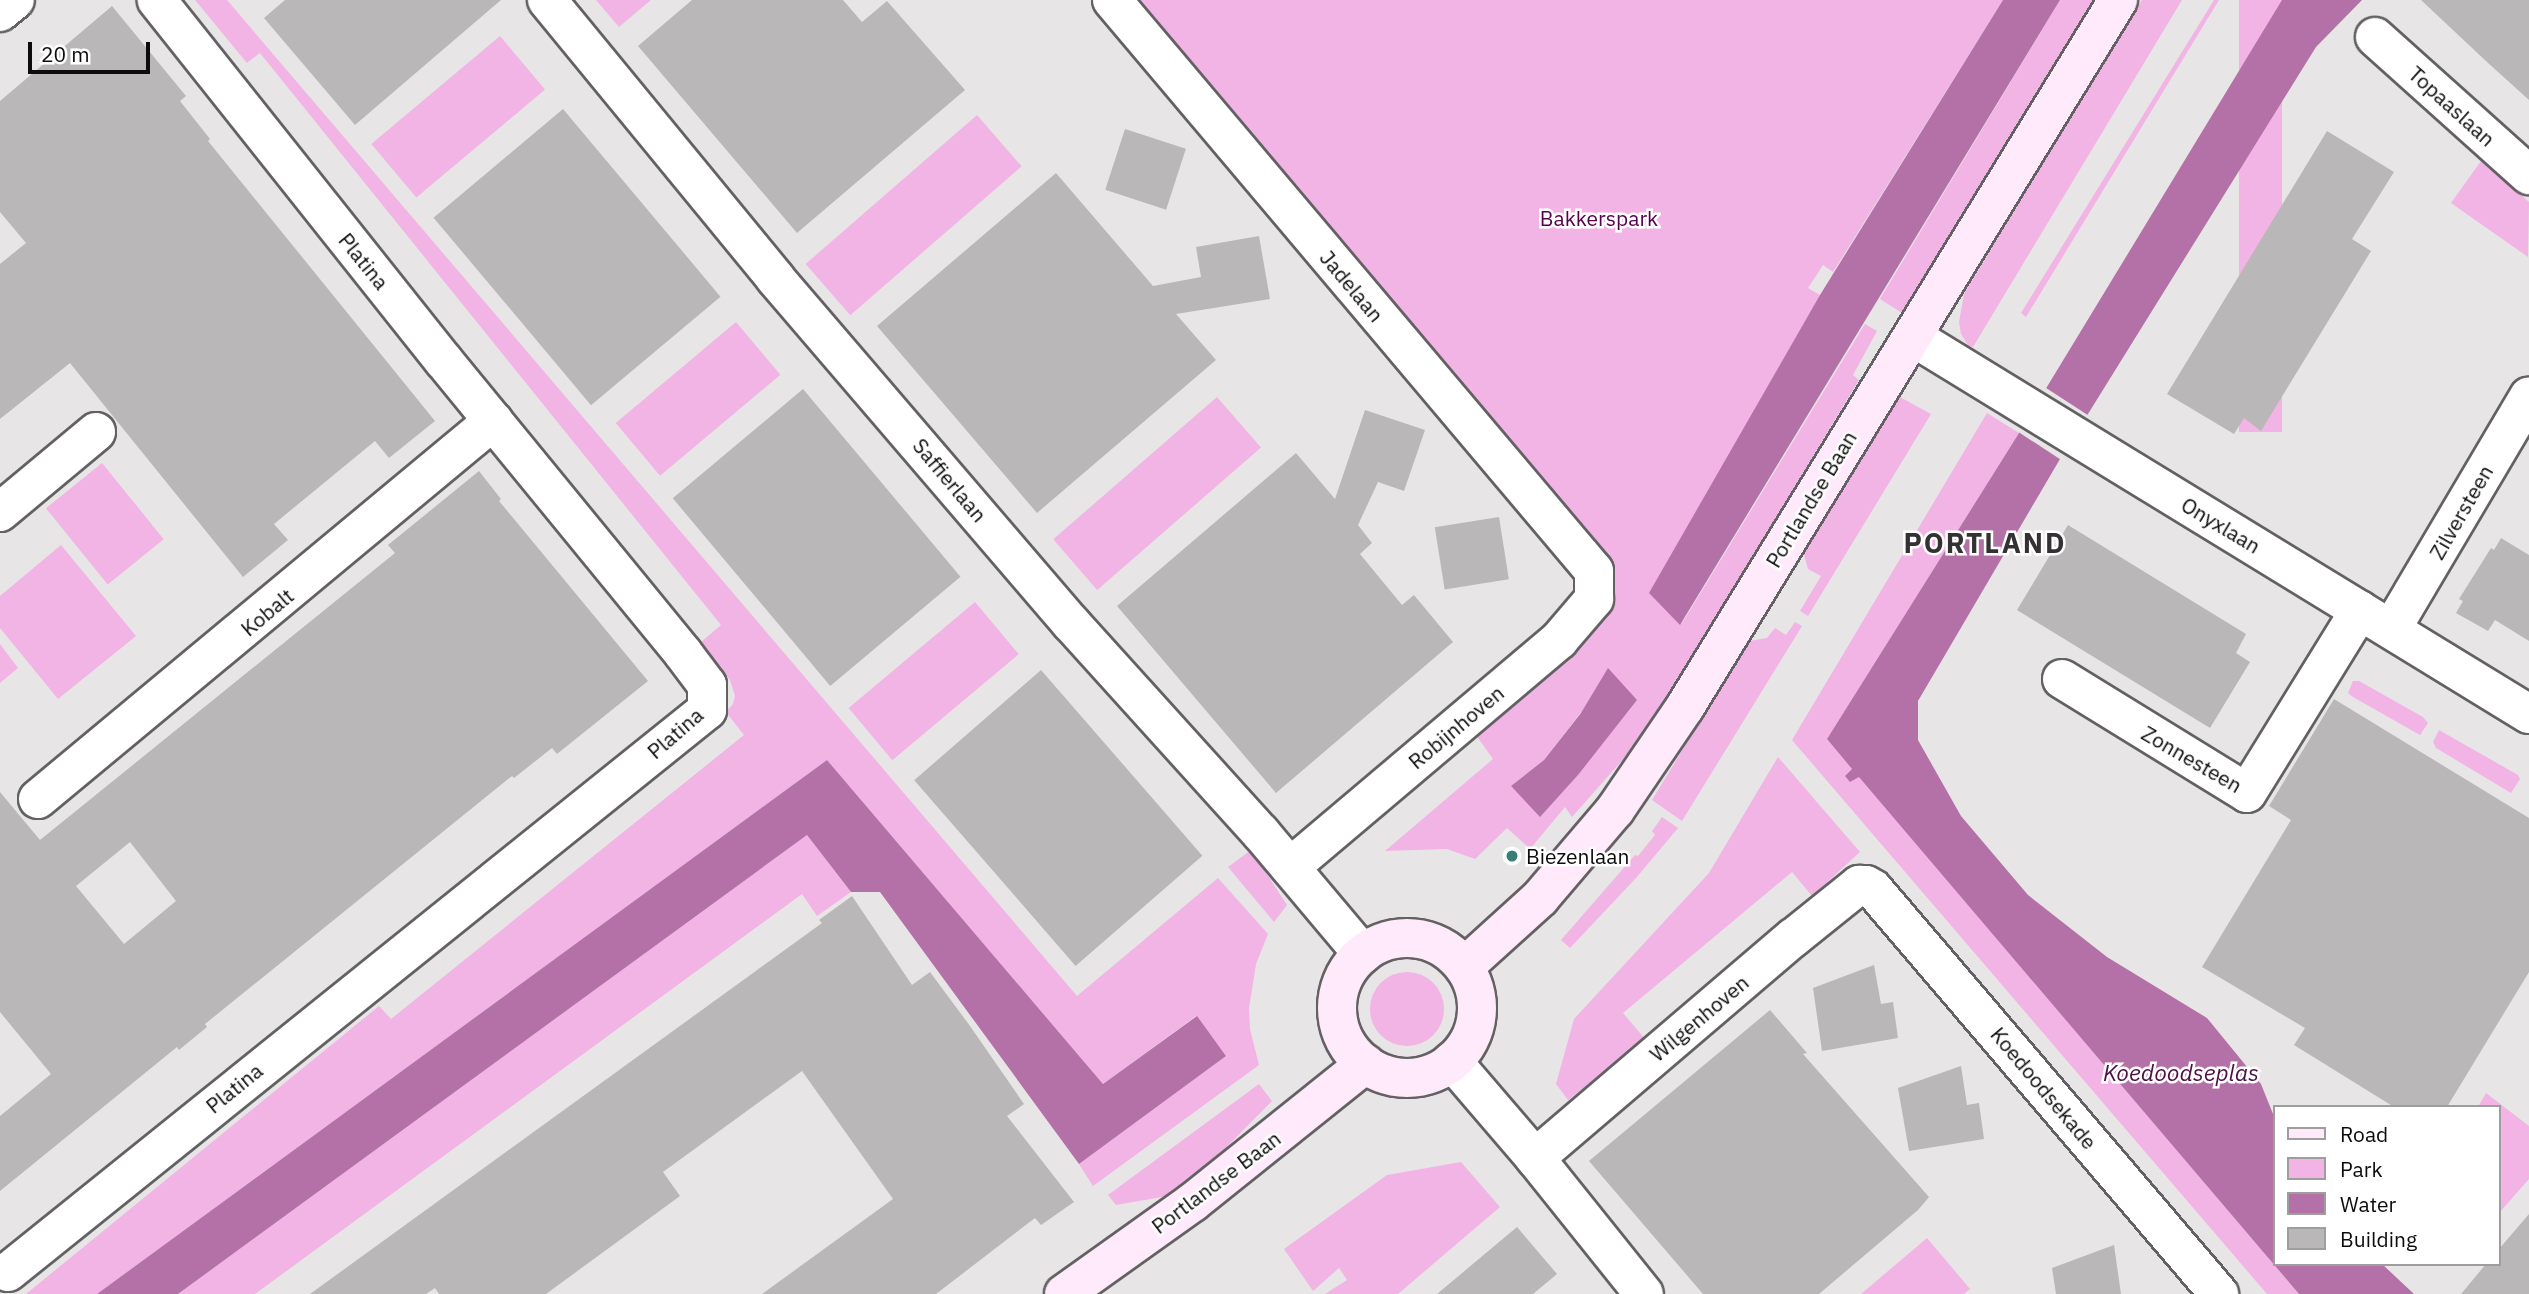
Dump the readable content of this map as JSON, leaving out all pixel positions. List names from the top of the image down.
{
  "streets": {
    "street": [
      "Topaaslaan",
      "Platina",
      "Jadelaan",
      "Saffierlaan",
      "Portlandse Baan",
      "Zilversteen",
      "Onyxlaan",
      "Kobalt",
      "Robijnhoven",
      "Zonnesteen",
      "Wilgenhoven",
      "Koedoodsekade"
    ]
  },
  "crossings": [
    ["Platina", "Kobalt"],
    ["Jadelaan", "Robijnhoven"],
    ["Saffierlaan", "Portlandse Baan"],
    ["Saffierlaan", "Robijnhoven"],
    ["Portlandse Baan", "Onyxlaan"],
    ["Zilversteen", "Onyxlaan"],
    ["Zilversteen", "Zonnesteen"],
    ["Onyxlaan", "Zonnesteen"],
    ["Wilgenhoven", "Koedoodsekade"]
  ],
  "districts": ["PORTLAND"],
  "water": ["Koedoodseplas"],
  "parks": ["Bakkerspark"],
  "places": ["Biezenlaan"],
  "legend": [
    "Road",
    "Park",
    "Water",
    "Building"
  ],
  "scale_bar": "20 m"
}
